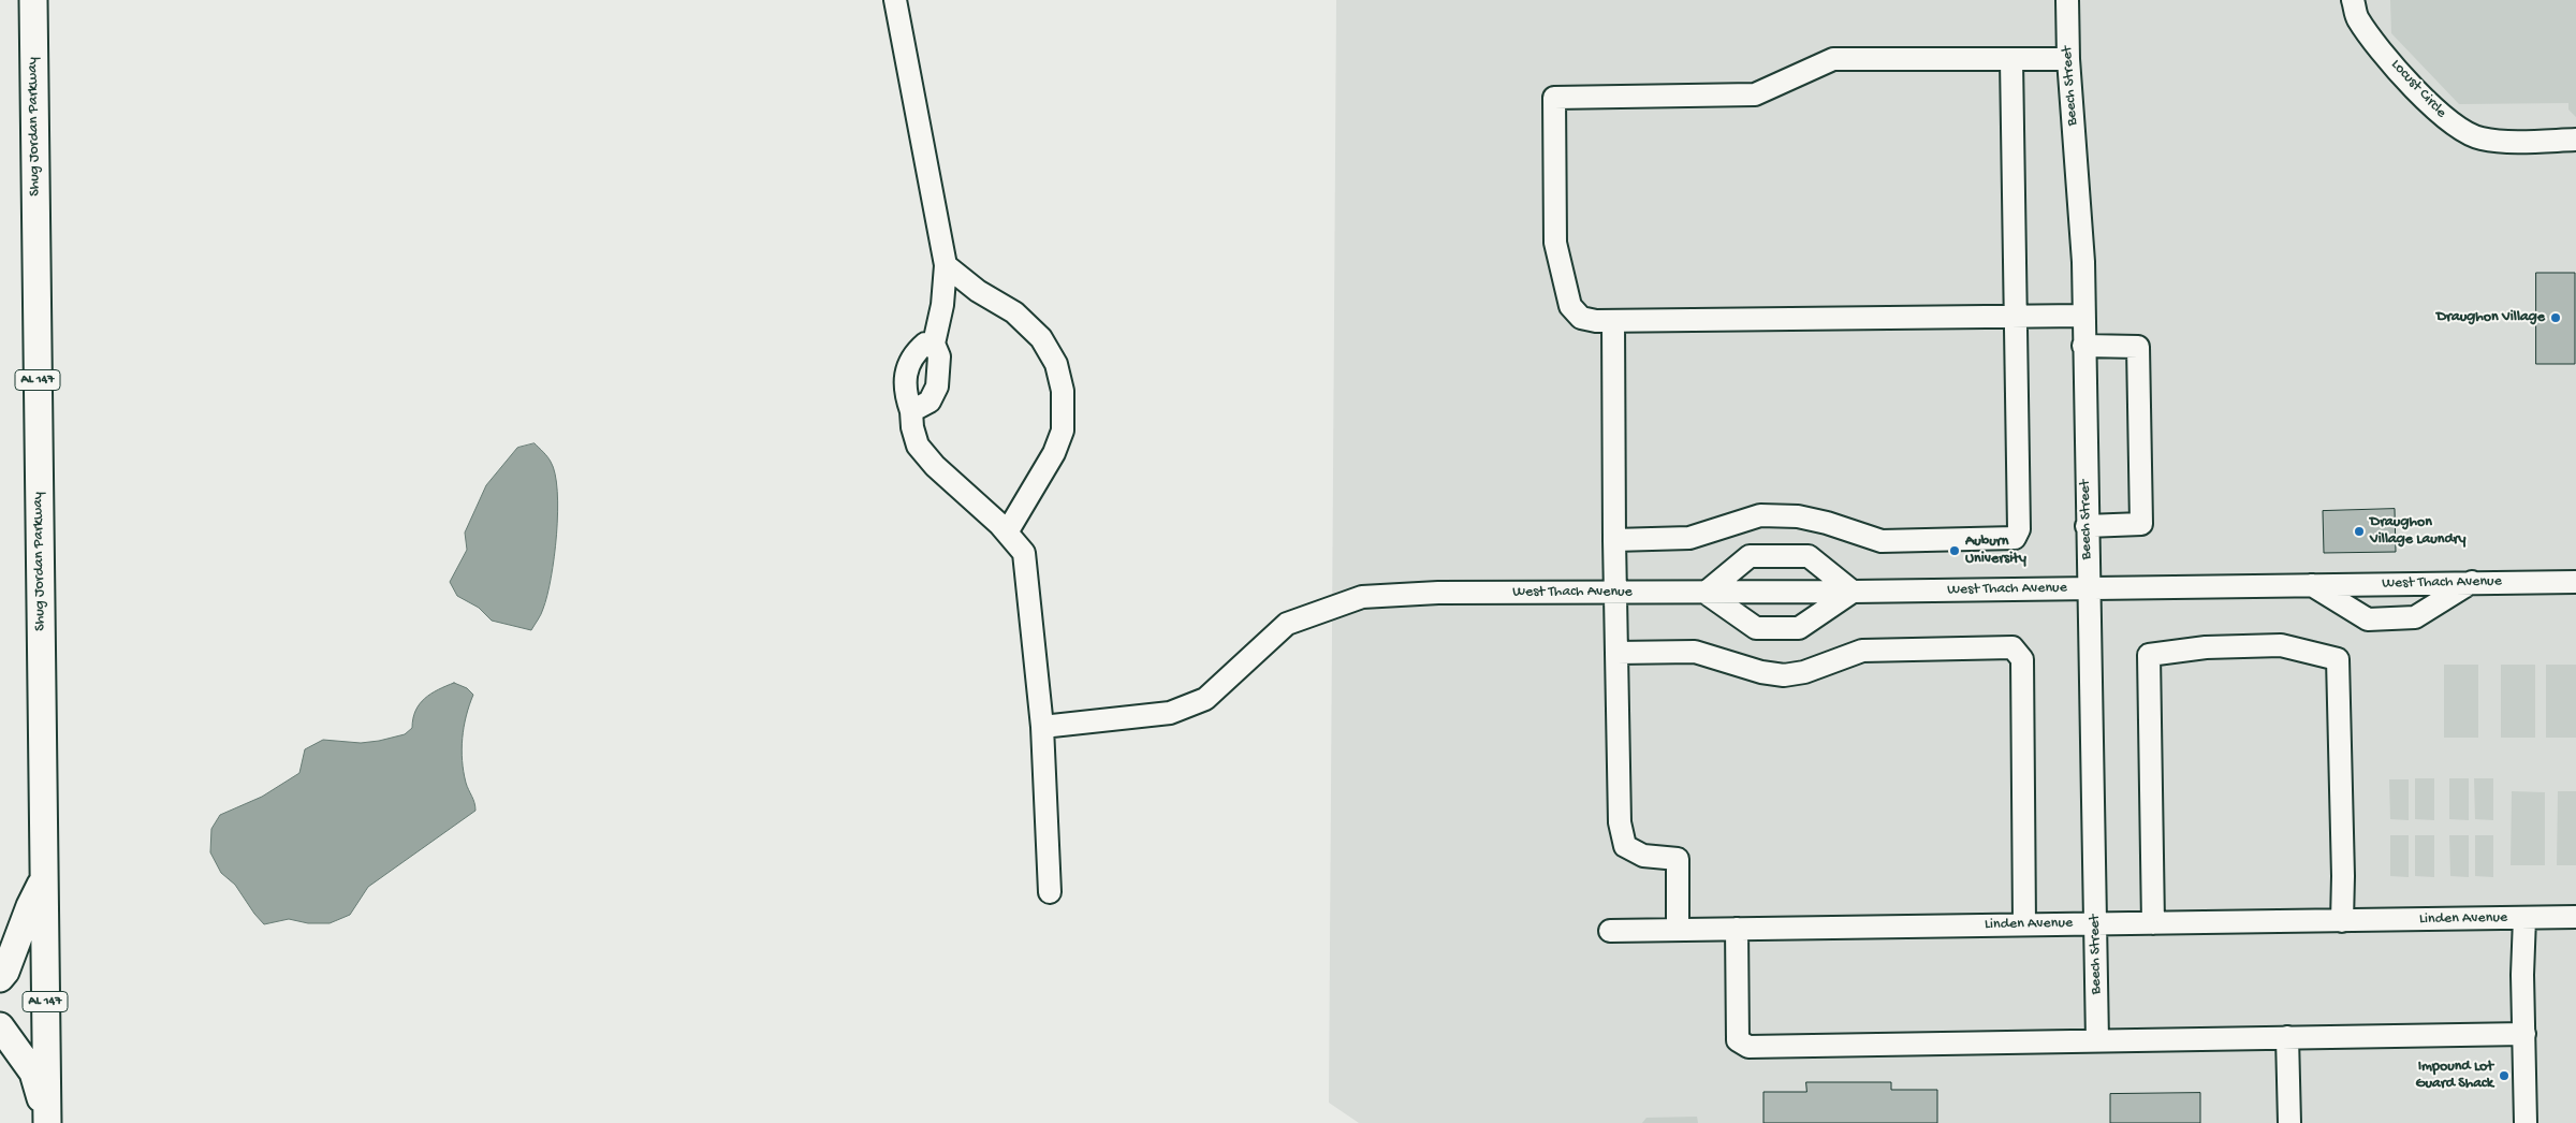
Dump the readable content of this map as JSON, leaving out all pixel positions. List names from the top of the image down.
{
  "streets": {
    "main road": ["Shug Jordan Parkway", "AL 147"],
    "street": [
      "Beech Street",
      "Locust Circle",
      "West Thach Avenue",
      "Linden Avenue"
    ]
  },
  "crossings": [
    ["Beech Street", "West Thach Avenue"],
    ["Beech Street", "Linden Avenue"]
  ],
  "places": [
    "Draughon Village",
    "Draughon Village Laundry",
    "Auburn University",
    "Impound Lot Guard Shack"
  ]
}
